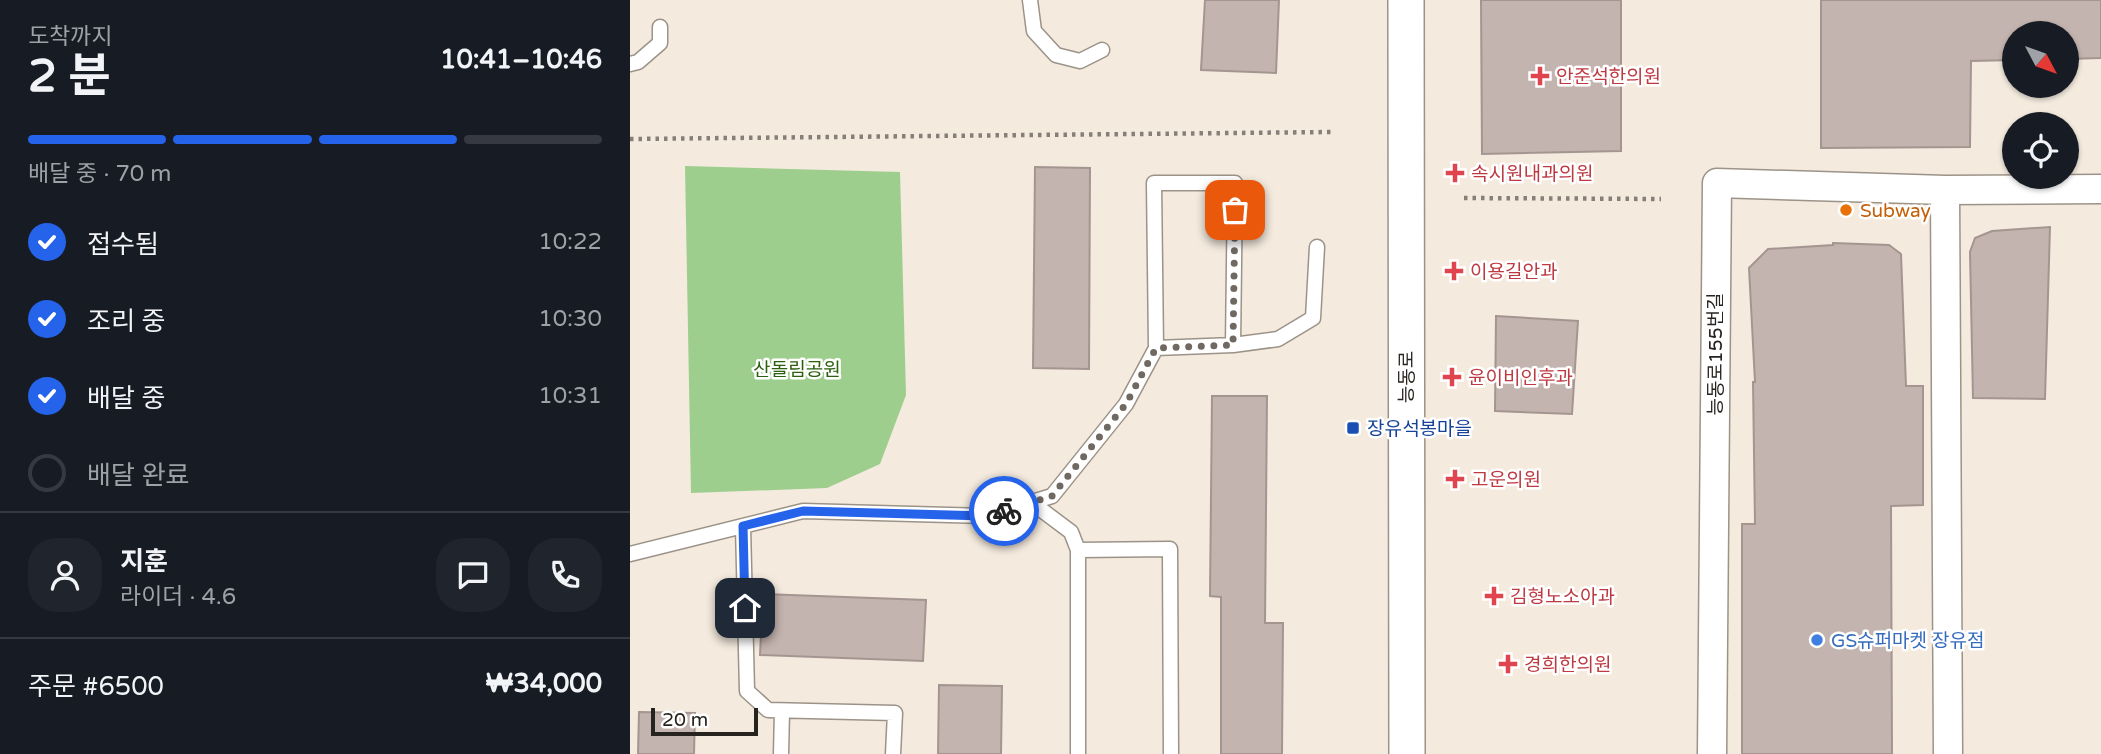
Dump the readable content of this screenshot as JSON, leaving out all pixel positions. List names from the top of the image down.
{
  "streets": {
    "street": ["능동로155번길", "능동로"]
  },
  "parks": ["산돌림공원"],
  "places": {
    "health": [
      "안준석한의원",
      "속시원내과의원",
      "이용길안과",
      "윤이비인후과",
      "고운의원",
      "김형노소아과",
      "경희한의원"
    ],
    "other": ["Subway", "GS슈퍼마켓 장유점"],
    "transit": ["장유석봉마을"]
  },
  "scale_bar": "20 m",
  "north": "bottom right",
  "page": {
    "heading": ["2 분", "도착까지", "10:41–10:46"],
    "panel": [
      "지훈",
      "라이더 · 4.6",
      "주문 #6500",
      "₩34,000"
    ],
    "bar": "배달 중 · 70 m",
    "list": [
      ["접수됨", "10:22"],
      ["조리 중", "10:30"],
      ["배달 중", "10:31"],
      "배달 완료"
    ],
    "scale": "20 m"
  }
}
